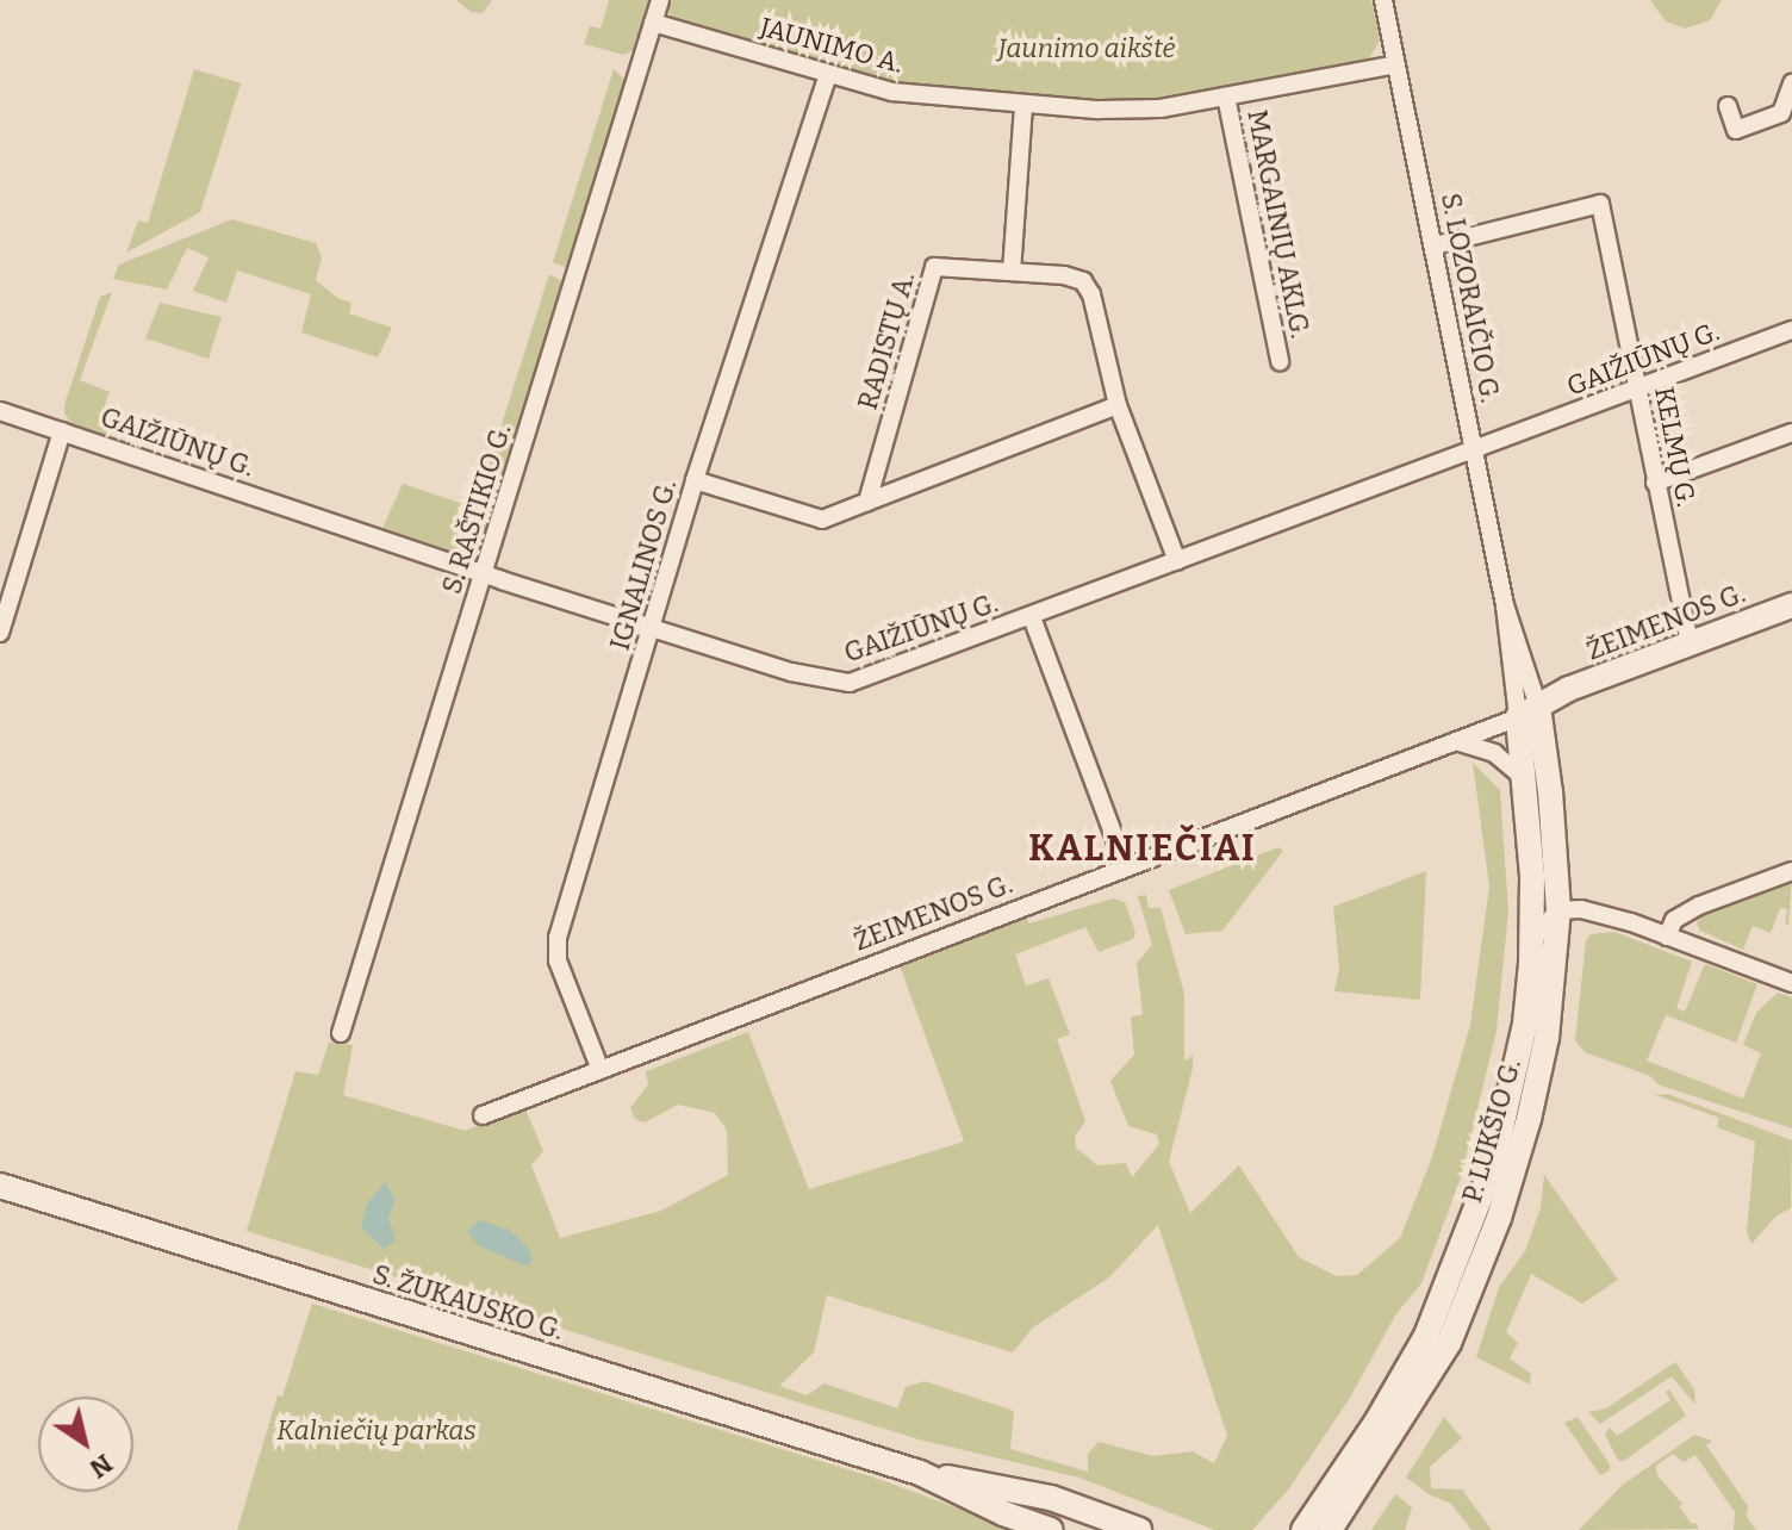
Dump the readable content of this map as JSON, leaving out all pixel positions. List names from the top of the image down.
{
  "streets": {
    "main road": ["ŽEIMENOS G.", "P. LUKŠIO G.", "S. ŽUKAUSKO G."],
    "street": [
      "JAUNIMO A.",
      "MARGAINIŲ AKLG.",
      "S. LOZORAIČIO G.",
      "RADISTŲ A.",
      "GAIŽIŪNŲ G.",
      "KELMŲ G.",
      "S. RAŠTIKIO G.",
      "IGNALINOS G."
    ]
  },
  "crossings": [
    ["JAUNIMO A.", "MARGAINIŲ AKLG."],
    ["JAUNIMO A.", "S. LOZORAIČIO G."],
    ["JAUNIMO A.", "S. RAŠTIKIO G."],
    ["JAUNIMO A.", "IGNALINOS G."],
    ["S. LOZORAIČIO G.", "GAIŽIŪNŲ G."],
    ["S. LOZORAIČIO G.", "KELMŲ G."],
    ["S. LOZORAIČIO G.", "ŽEIMENOS G."],
    ["S. LOZORAIČIO G.", "P. LUKŠIO G."],
    ["RADISTŲ A.", "GAIŽIŪNŲ G."],
    ["GAIŽIŪNŲ G.", "KELMŲ G."],
    ["GAIŽIŪNŲ G.", "S. RAŠTIKIO G."],
    ["GAIŽIŪNŲ G.", "IGNALINOS G."],
    ["KELMŲ G.", "ŽEIMENOS G."],
    ["IGNALINOS G.", "ŽEIMENOS G."],
    ["ŽEIMENOS G.", "P. LUKŠIO G."]
  ],
  "districts": ["KALNIEČIAI"],
  "parks": ["Jaunimo aikštė", "Kalniečių parkas"],
  "north": "bottom right"
}
